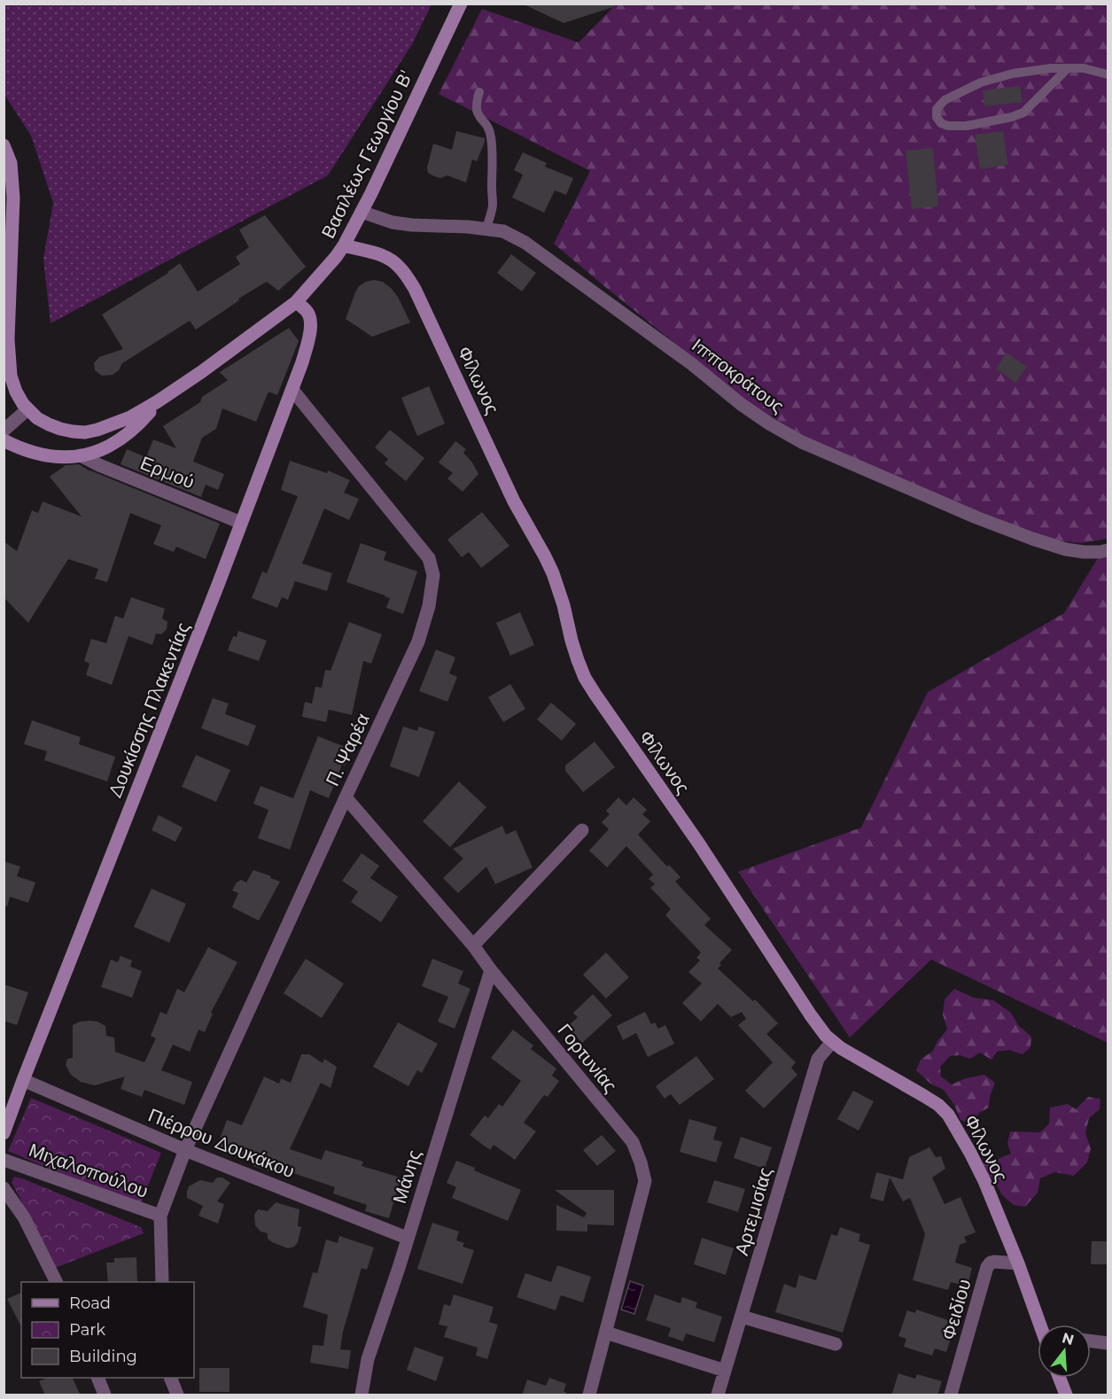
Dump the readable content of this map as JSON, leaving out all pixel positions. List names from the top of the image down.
{
  "streets": {
    "main road": ["Βασιλέως Γεωργίου Β'", "Φίλωνος", "Δουκίσσης Πλακεντίας"],
    "street": [
      "Ιπποκράτους",
      "Ερμού",
      "Π. Ψαρέα",
      "Γορτυνίας",
      "Πιέρρου Δουκάκου",
      "Μιχαλοπούλου",
      "Μάνης",
      "Αρτεμισίας",
      "Φειδίου"
    ]
  },
  "crossings": [
    ["Βασιλέως Γεωργίου Β'", "Ιπποκράτους"],
    ["Βασιλέως Γεωργίου Β'", "Φίλωνος"],
    ["Βασιλέως Γεωργίου Β'", "Δουκίσσης Πλακεντίας"],
    ["Φίλωνος", "Αρτεμισίας"],
    ["Φίλωνος", "Φειδίου"],
    ["Ερμού", "Δουκίσσης Πλακεντίας"],
    ["Δουκίσσης Πλακεντίας", "Π. Ψαρέα"],
    ["Δουκίσσης Πλακεντίας", "Πιέρρου Δουκάκου"],
    ["Π. Ψαρέα", "Γορτυνίας"],
    ["Π. Ψαρέα", "Πιέρρου Δουκάκου"],
    ["Π. Ψαρέα", "Μιχαλοπούλου"],
    ["Γορτυνίας", "Μάνης"],
    ["Πιέρρου Δουκάκου", "Μάνης"]
  ],
  "legend": ["Road", "Park", "Building"],
  "north": "top"
}
